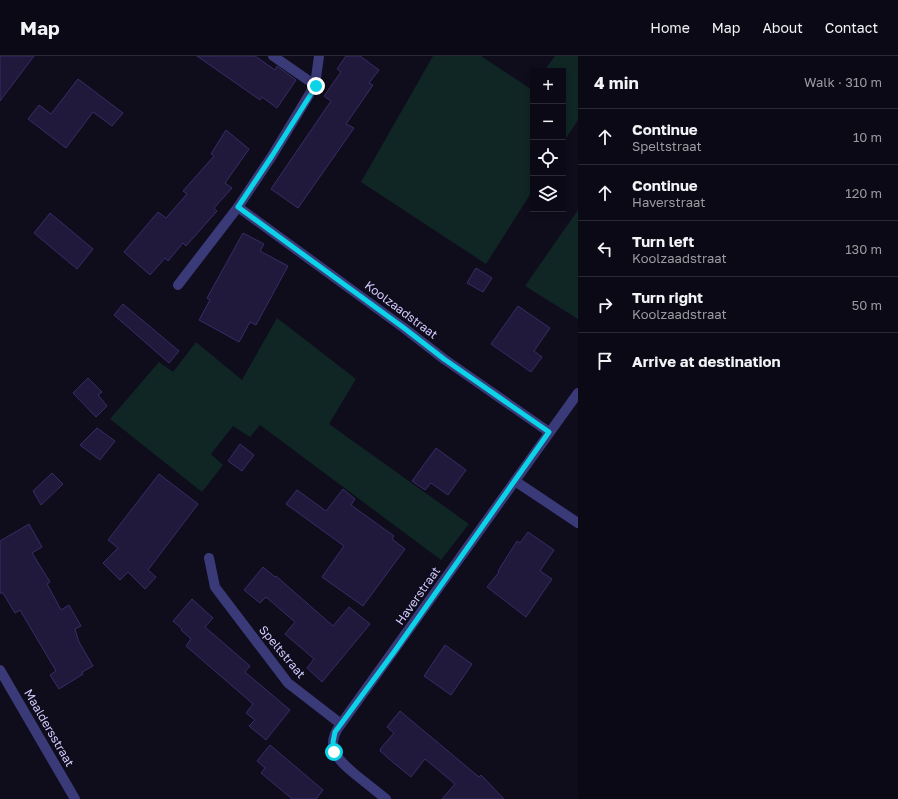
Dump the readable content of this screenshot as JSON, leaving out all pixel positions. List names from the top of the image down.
{
  "streets": {
    "street": [
      "Koolzaadstraat",
      "Haverstraat",
      "Speltstraat",
      "Maaldersstraat"
    ]
  },
  "crossings": [
    ["Koolzaadstraat", "Haverstraat"],
    ["Haverstraat", "Speltstraat"]
  ],
  "page": {
    "header": "Map",
    "nav": [
      "Home",
      "Map",
      "About",
      "Contact"
    ],
    "heading": ["4 min", "Walk · 310 m"],
    "map_buttons": ["+", "−"],
    "list": [
      ["Continue", "Speltstraat", "10 m"],
      ["Continue", "Haverstraat", "120 m"],
      ["Turn left", "Koolzaadstraat", "130 m"],
      ["Turn right", "Koolzaadstraat", "50 m"],
      "Arrive at destination"
    ]
  }
}
